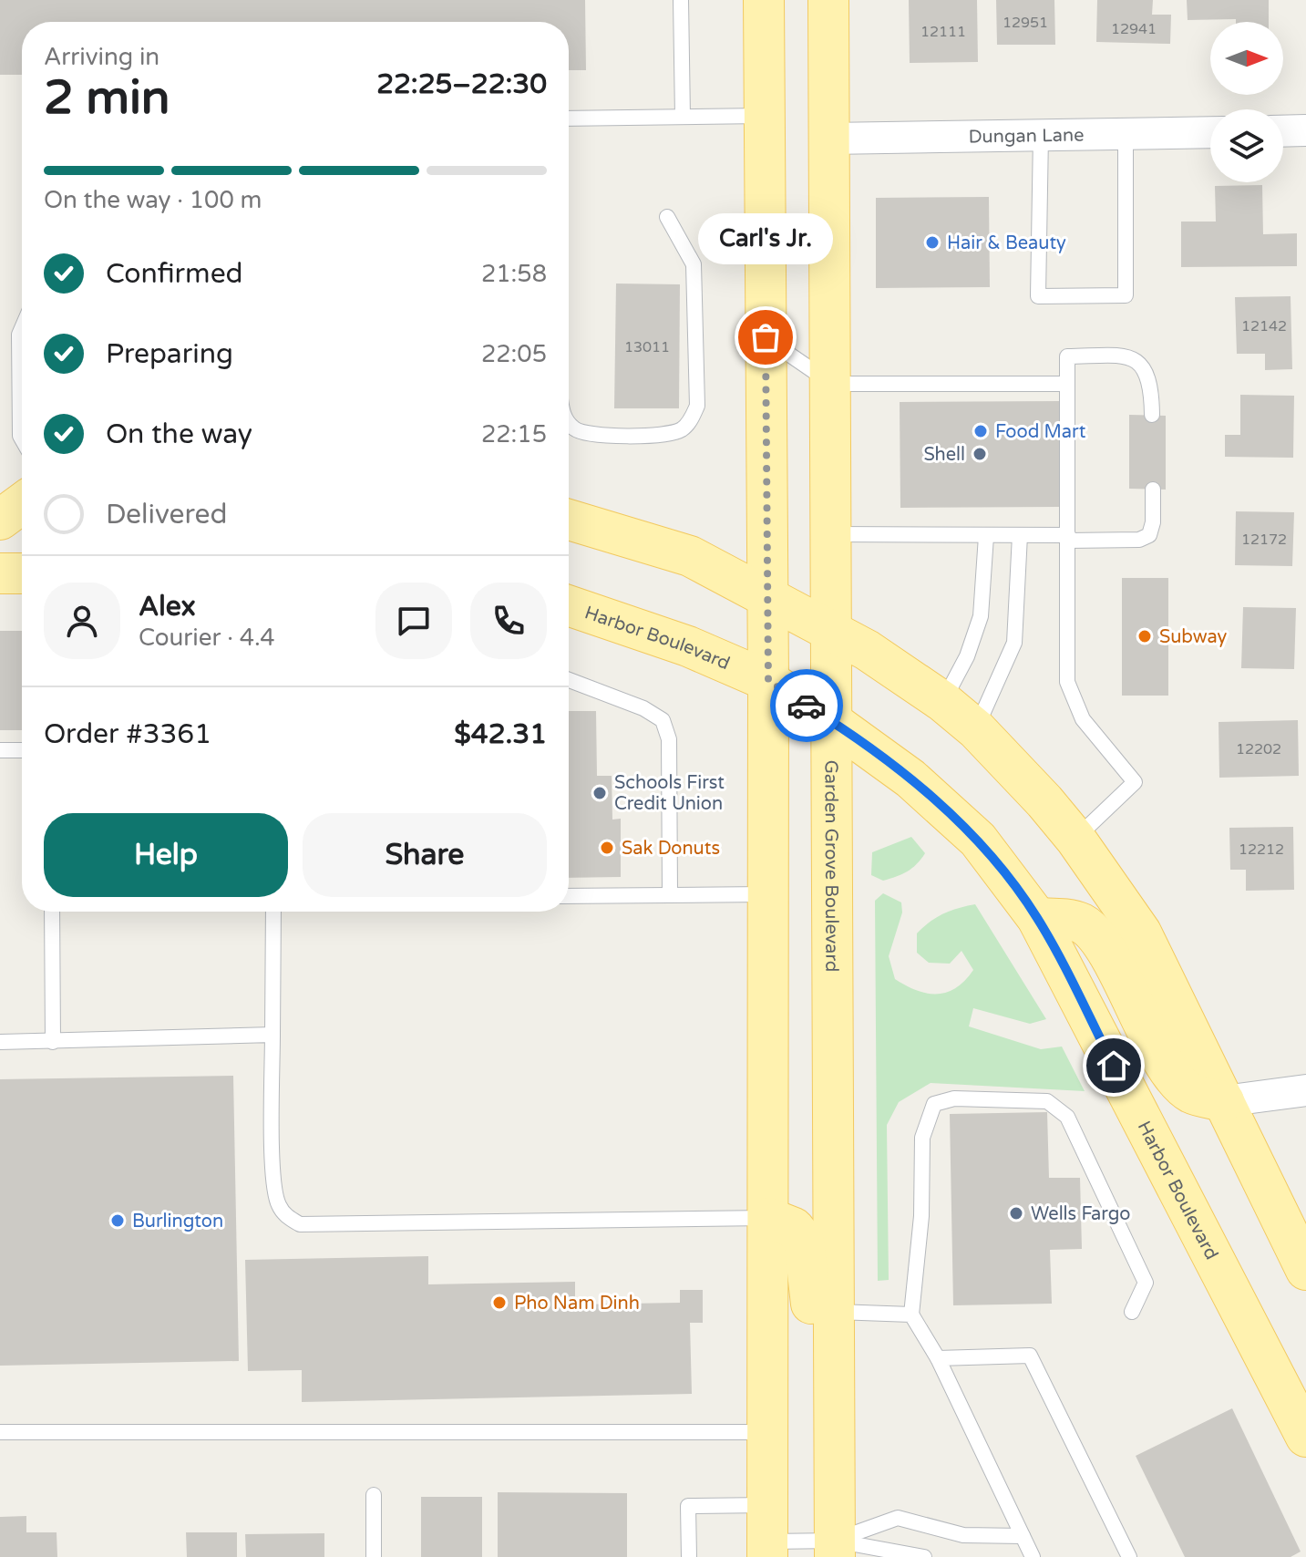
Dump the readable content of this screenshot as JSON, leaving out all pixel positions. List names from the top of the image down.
{
  "streets": {
    "main road": ["Harbor Boulevard", "Garden Grove Boulevard"],
    "street": ["Dungan Lane"]
  },
  "crossings": [
    ["Dungan Lane", "Garden Grove Boulevard"],
    ["Harbor Boulevard", "Garden Grove Boulevard"]
  ],
  "places": [
    "Hair & Beauty",
    "Carl's Jr.",
    "Food Mart",
    "Shell",
    "Subway",
    "Schools First Credit Union",
    "Sak Donuts",
    "Wells Fargo",
    "Burlington",
    "Pho Nam Dinh"
  ],
  "house_numbers": [
    "12951",
    "12941",
    "12111",
    "12142",
    "13011",
    "12172",
    "12202",
    "12212"
  ],
  "north": "right",
  "page": {
    "heading": ["2 min", "Arriving in", "22:25–22:30"],
    "panel": [
      "Alex",
      "Courier · 4.4",
      "Order #3361",
      "$42.31"
    ],
    "bar": "On the way · 100 m",
    "bubble": "Carl's Jr.",
    "list": [
      ["Confirmed", "21:58"],
      ["Preparing", "22:05"],
      ["On the way", "22:15"],
      "Delivered"
    ],
    "buttons": ["Help", "Share"]
  }
}
